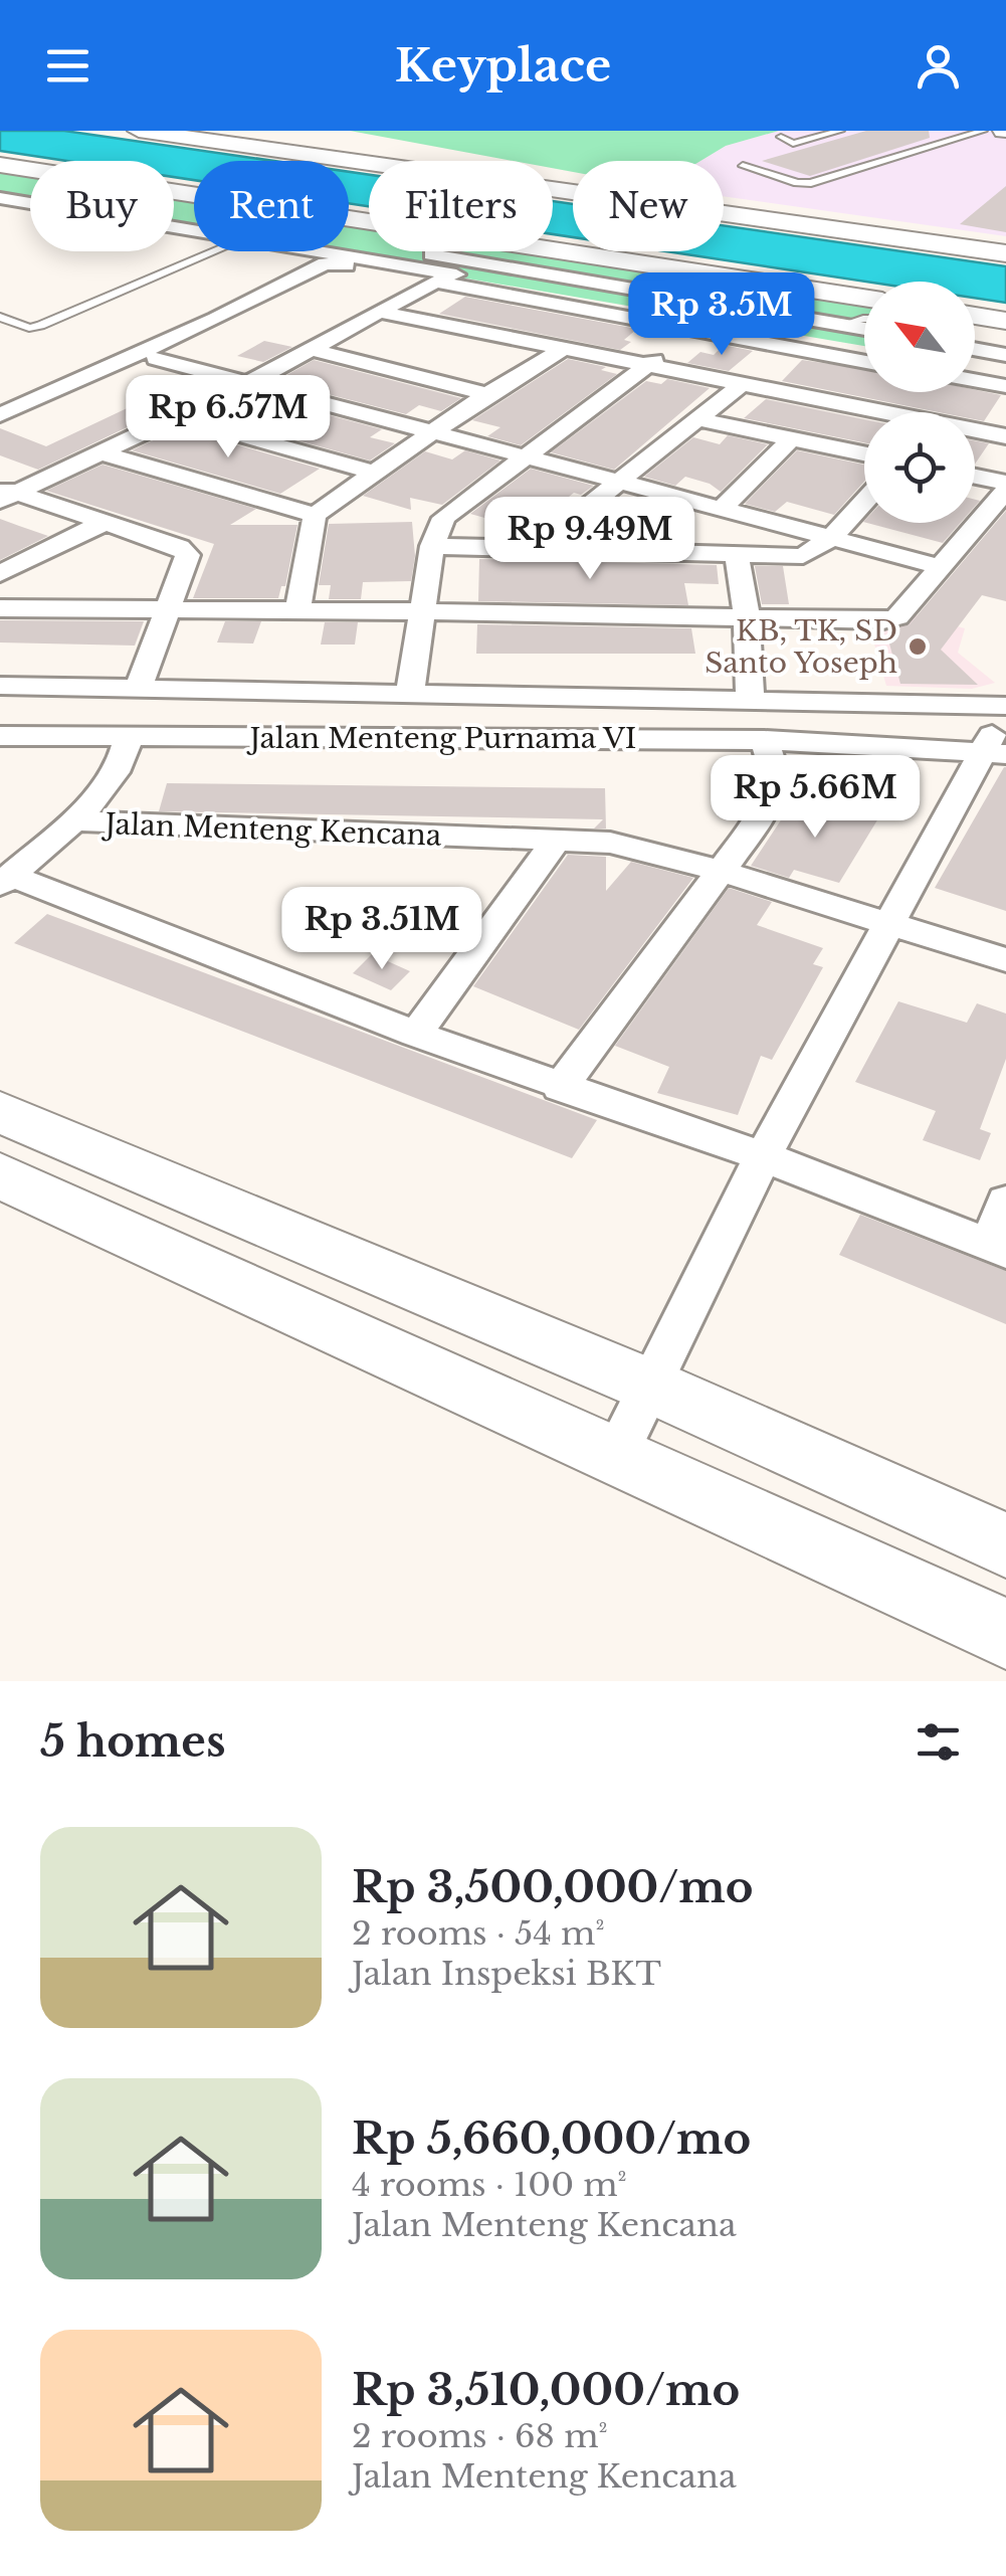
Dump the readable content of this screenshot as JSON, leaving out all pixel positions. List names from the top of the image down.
{
  "streets": {
    "street": ["Jalan Menteng Purnama VI", "Jalan Menteng Kencana"]
  },
  "places": ["KB, TK, SD Santo Yoseph"],
  "north": "top left",
  "page": {
    "header": "Keyplace",
    "chip": [
      "Buy",
      "Rent",
      "Filters",
      "New"
    ],
    "price": [
      "Rp 3.5M",
      "Rp 6.57M",
      "Rp 9.49M",
      "Rp 5.66M",
      "Rp 3.51M"
    ],
    "heading": "5 homes",
    "list": [
      {
        "name": "Rp 3,500,000/mo",
        "note": "2 rooms · 54 m² · Jalan Inspeksi BKT"
      },
      {
        "name": "Rp 5,660,000/mo",
        "note": "4 rooms · 100 m² · Jalan Menteng Kencana"
      },
      {
        "name": "Rp 3,510,000/mo",
        "note": "2 rooms · 68 m² · Jalan Menteng Kencana"
      }
    ]
  }
}
